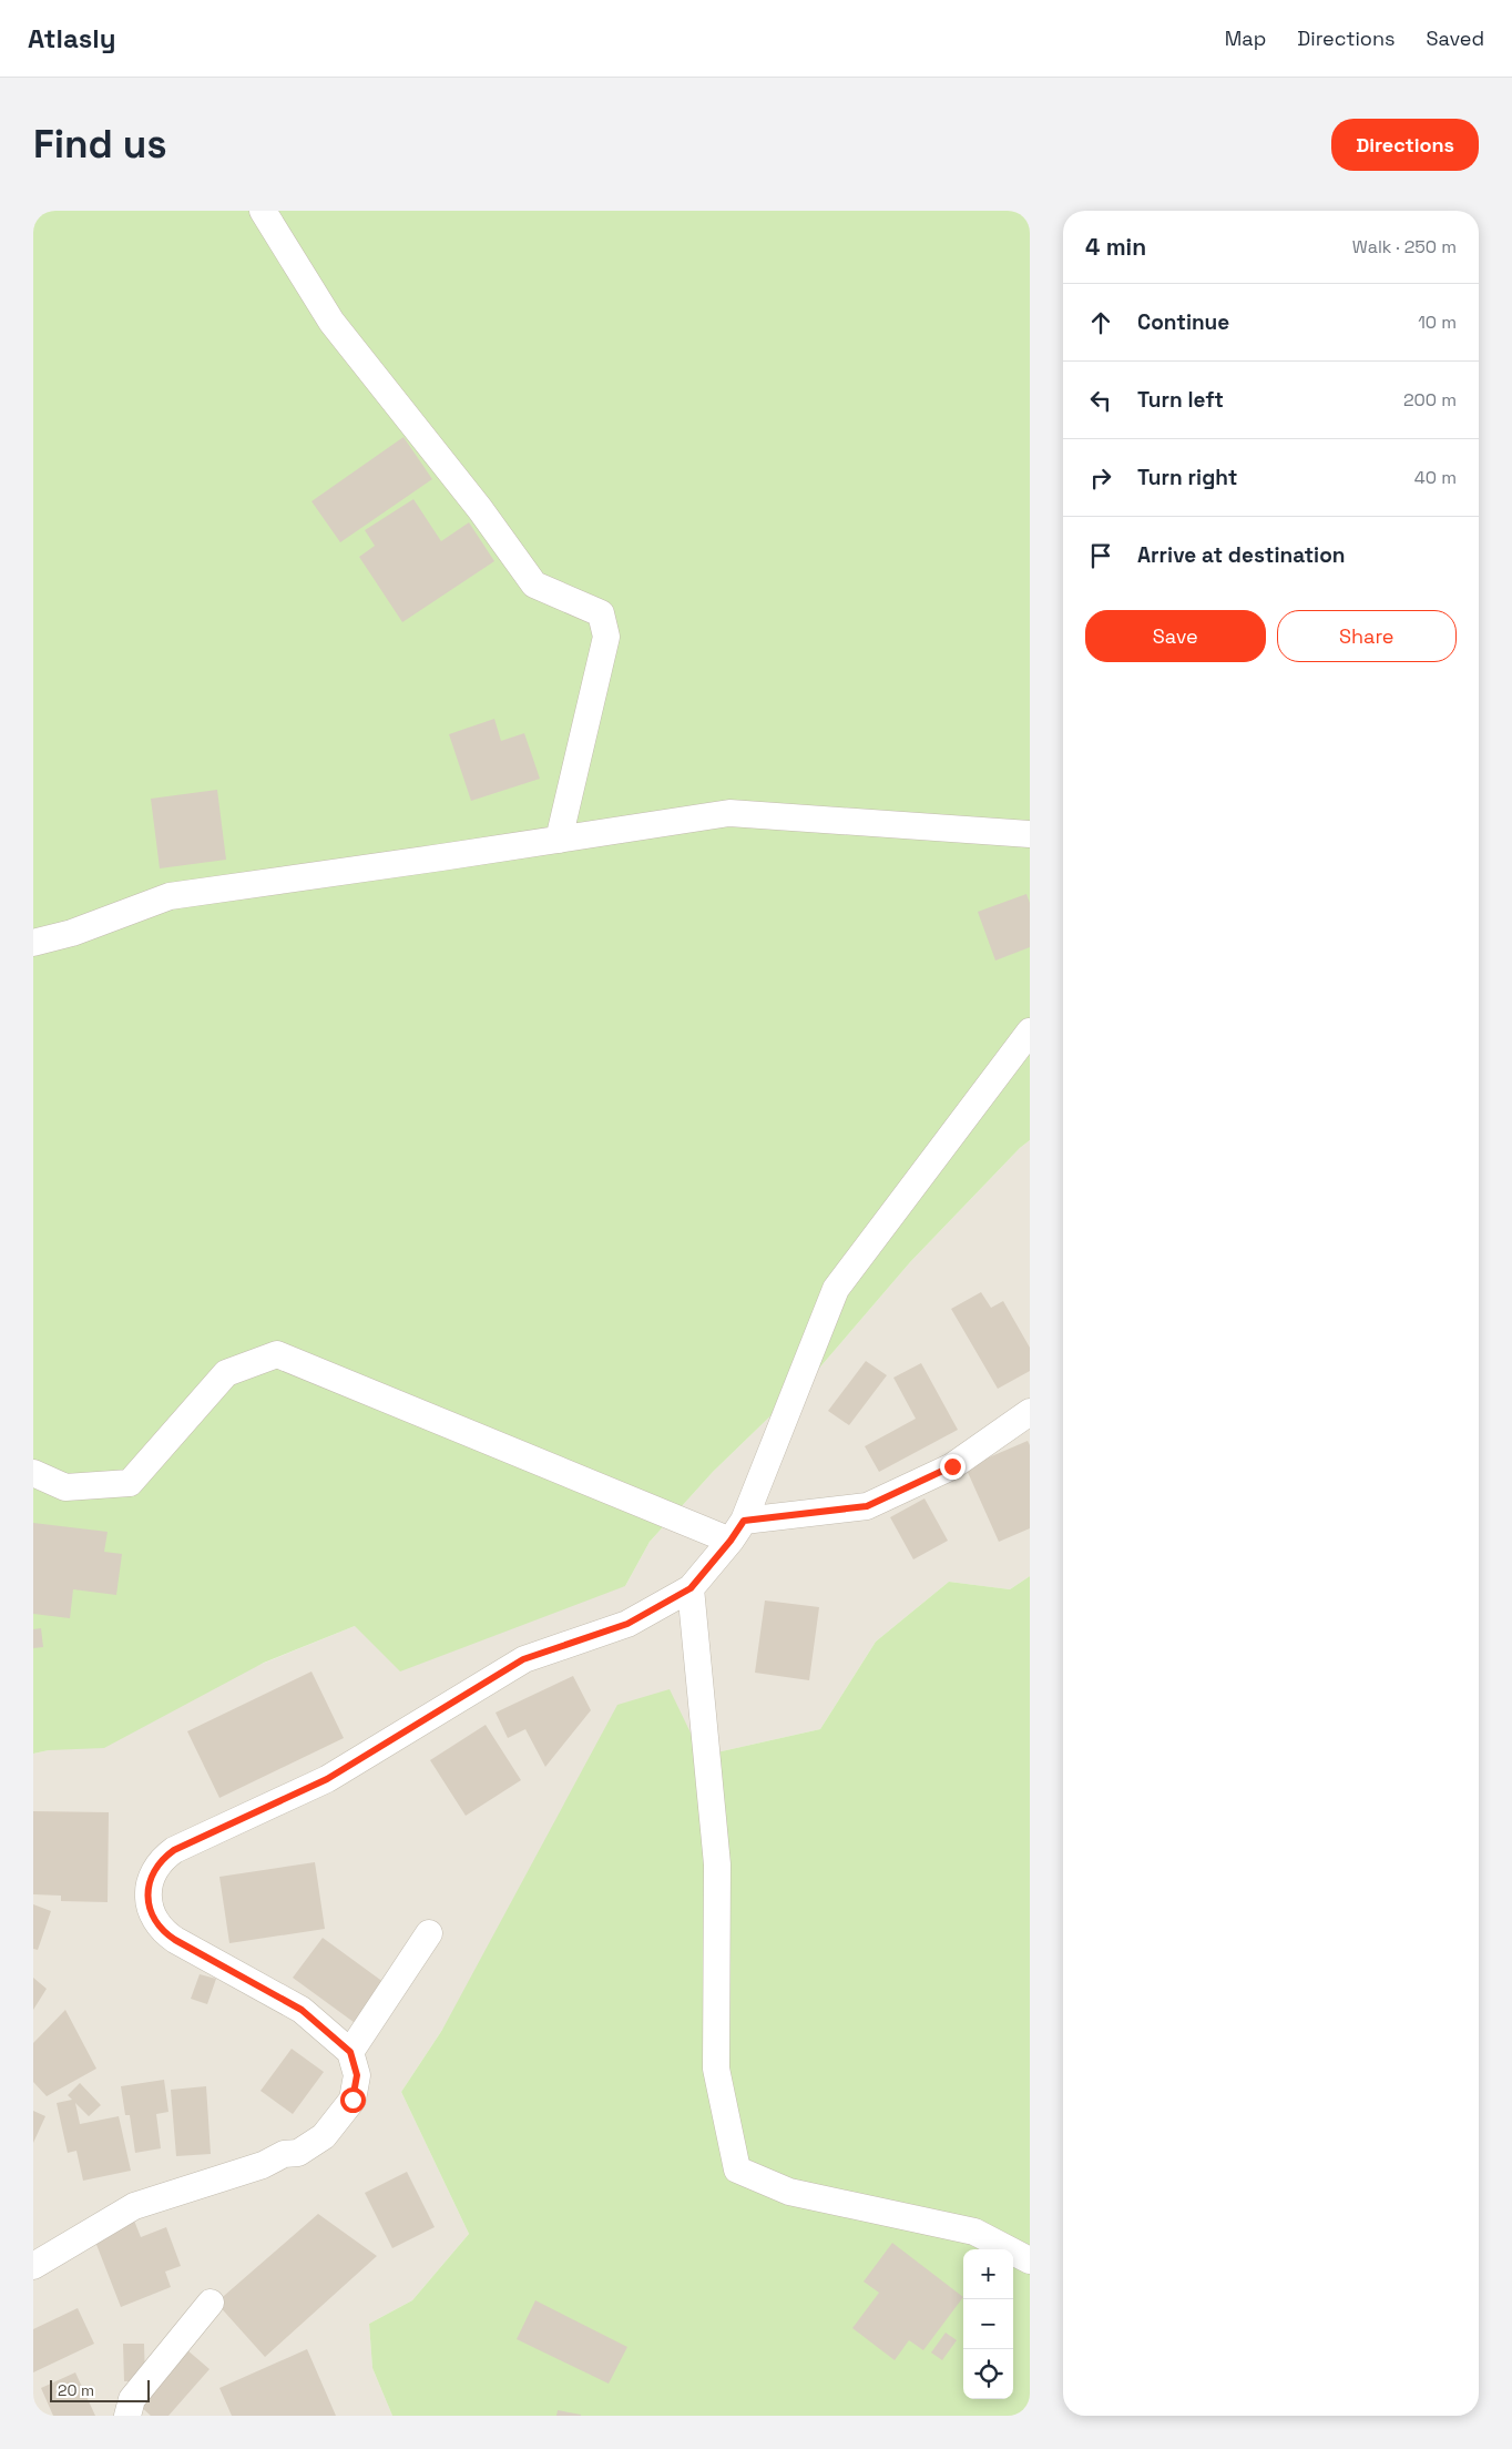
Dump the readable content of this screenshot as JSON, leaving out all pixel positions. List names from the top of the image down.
{
  "scale_bar": "20 m",
  "page": {
    "header": "Atlasly",
    "nav": ["Map", "Directions", "Saved"],
    "buttons": [
      "Directions",
      ["Save", "Share"]
    ],
    "title": "Find us",
    "heading": ["4 min", "Walk · 250 m"],
    "list": [
      ["Continue", "10 m"],
      ["Turn left", "200 m"],
      ["Turn right", "40 m"],
      "Arrive at destination"
    ],
    "map_buttons": ["+", "−"],
    "scale": "20 m"
  }
}
